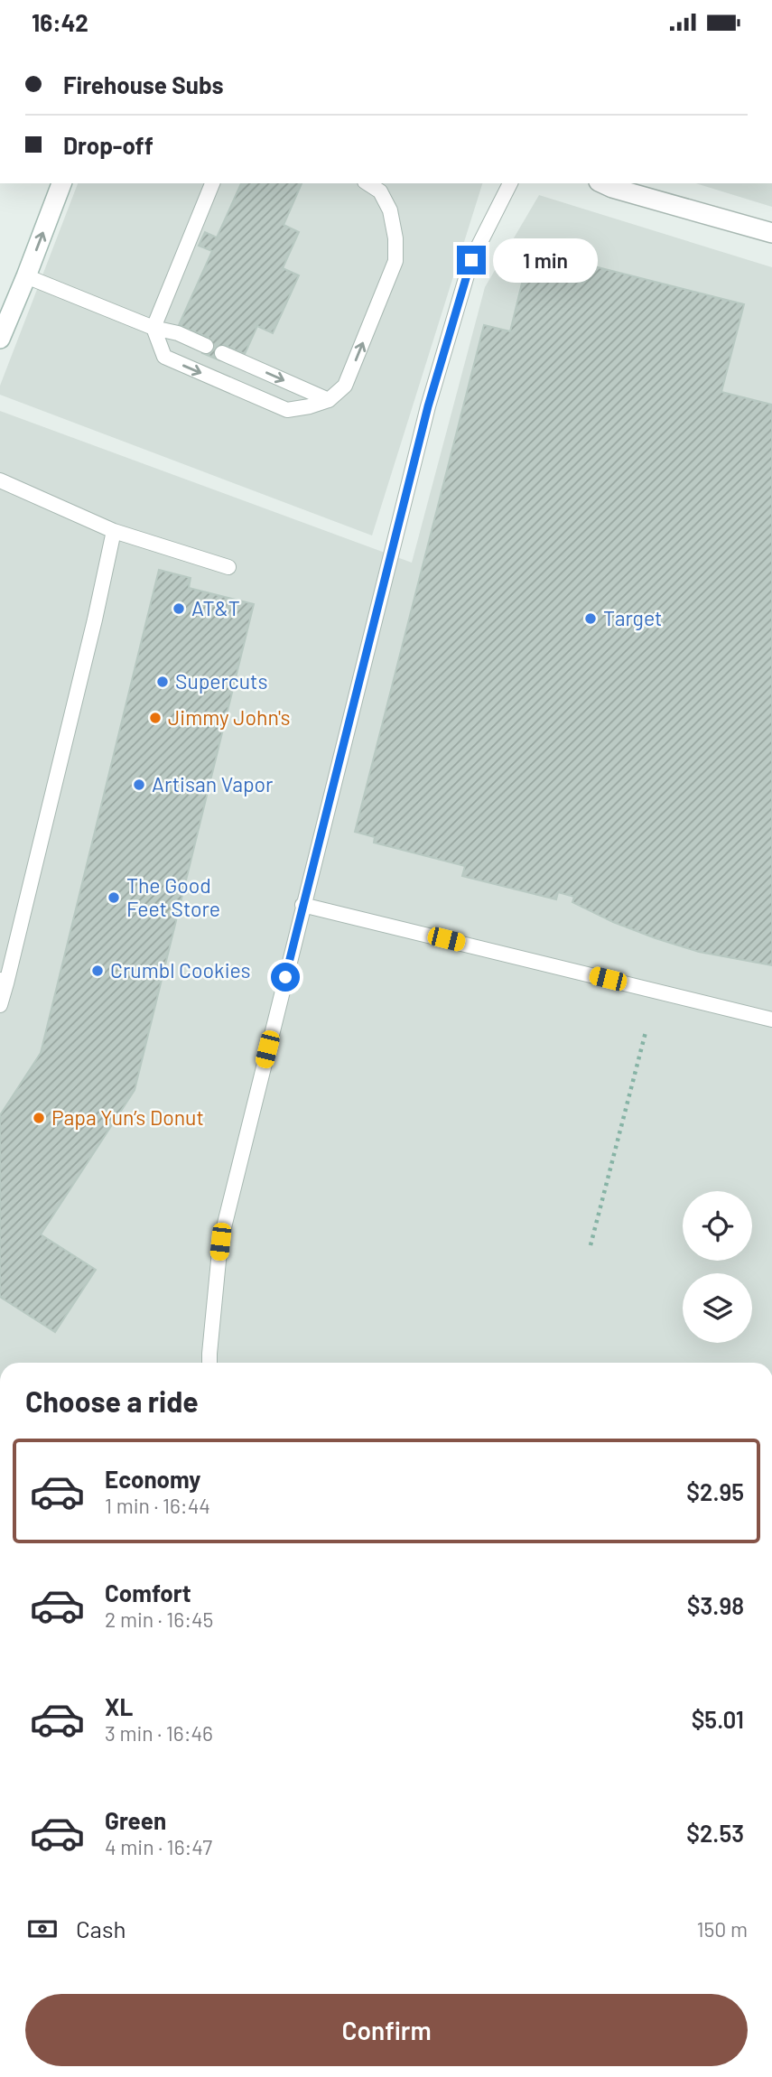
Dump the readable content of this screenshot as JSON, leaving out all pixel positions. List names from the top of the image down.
{
  "places": [
    "AT&T",
    "Target",
    "Supercuts",
    "Jimmy John's",
    "Artisan Vapor",
    "The Good Feet Store",
    "Crumbl Cookies",
    "Papa Yun’s Donut"
  ],
  "page": {
    "status": "16:42",
    "banner": ["Firehouse Subs", "Drop-off"],
    "bubble": "1 min",
    "heading": "Choose a ride",
    "list": [
      {
        "name": "Economy",
        "note": "1 min · 16:44",
        "value": "$2.95"
      },
      {
        "name": "Comfort",
        "note": "2 min · 16:45",
        "value": "$3.98"
      },
      {
        "name": "XL",
        "note": "3 min · 16:46",
        "value": "$5.01"
      },
      {
        "name": "Green",
        "note": "4 min · 16:47",
        "value": "$2.53"
      }
    ],
    "pay": ["Cash", "150 m"],
    "buttons": "Confirm"
  }
}
